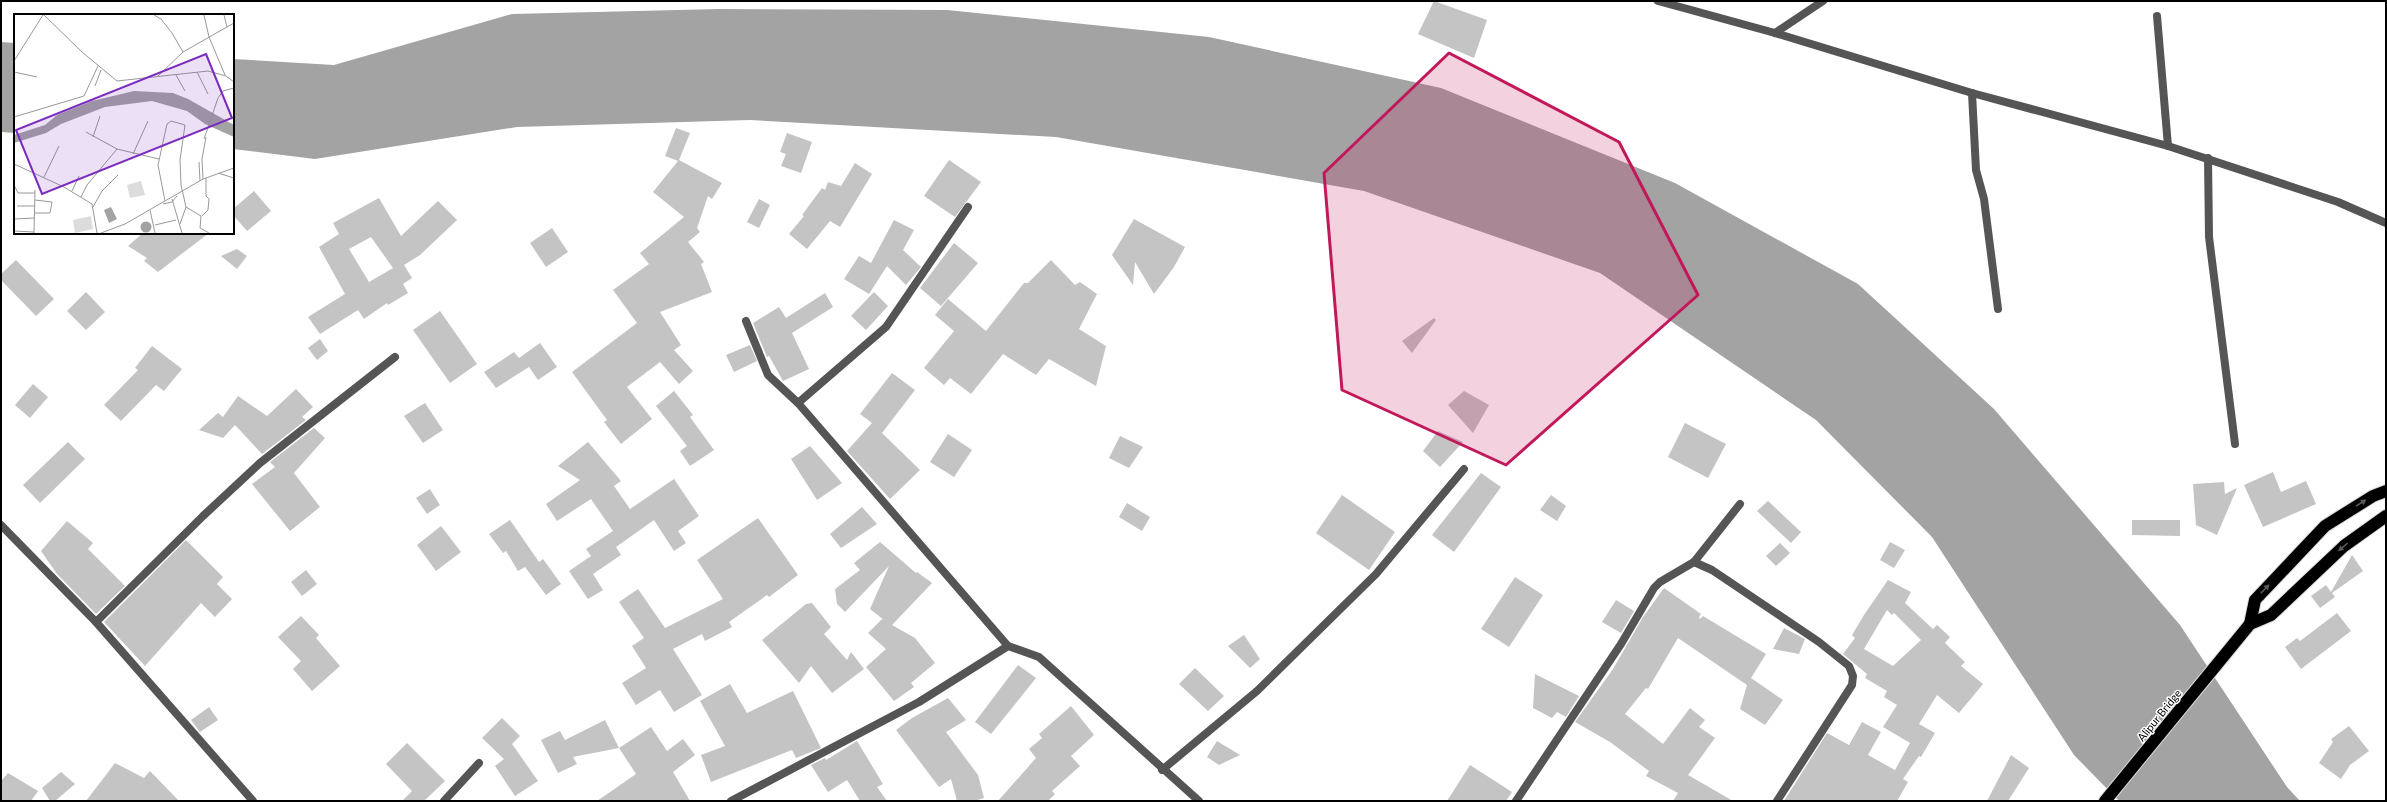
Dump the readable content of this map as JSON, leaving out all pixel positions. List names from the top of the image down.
{
  "streets": {
    "highway": ["Alipur Bridge"]
  }
}
